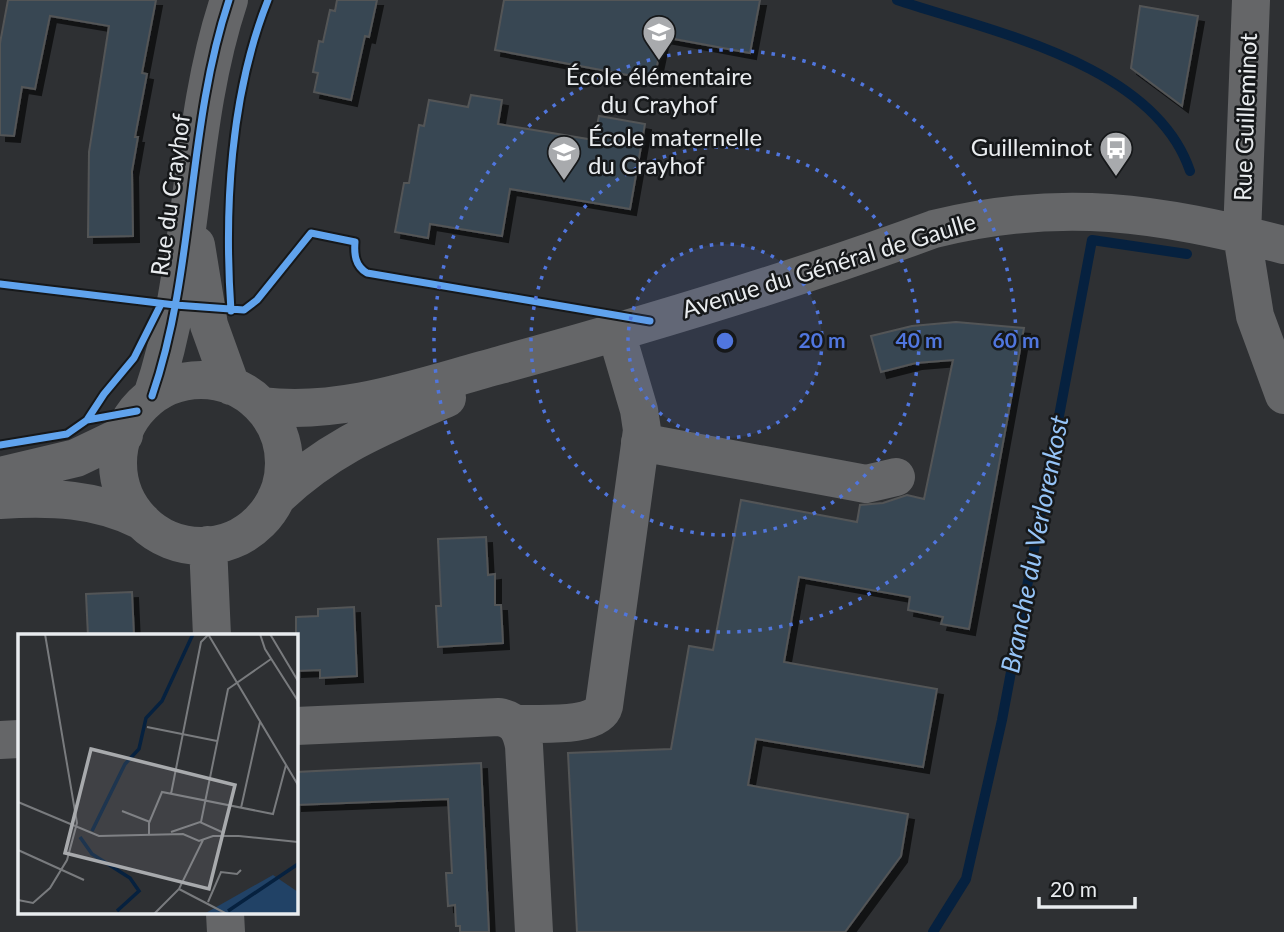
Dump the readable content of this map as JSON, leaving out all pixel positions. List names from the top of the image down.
{
  "streets": {
    "street": ["Rue Guilleminot", "Rue du Crayhof", "Avenue du Général de Gaulle"]
  },
  "crossings": [
    ["Rue Guilleminot", "Avenue du Général de Gaulle"],
    ["Rue du Crayhof", "Avenue du Général de Gaulle"]
  ],
  "water": ["Branche du Verlorenkost"],
  "places": {
    "school or university": ["École élémentaire du Crayhof", "École maternelle du Crayhof"],
    "bus stop": ["Guilleminot"]
  },
  "scale_bar": "20 m",
  "rings": ["20 m", "40 m", "60 m"]
}
